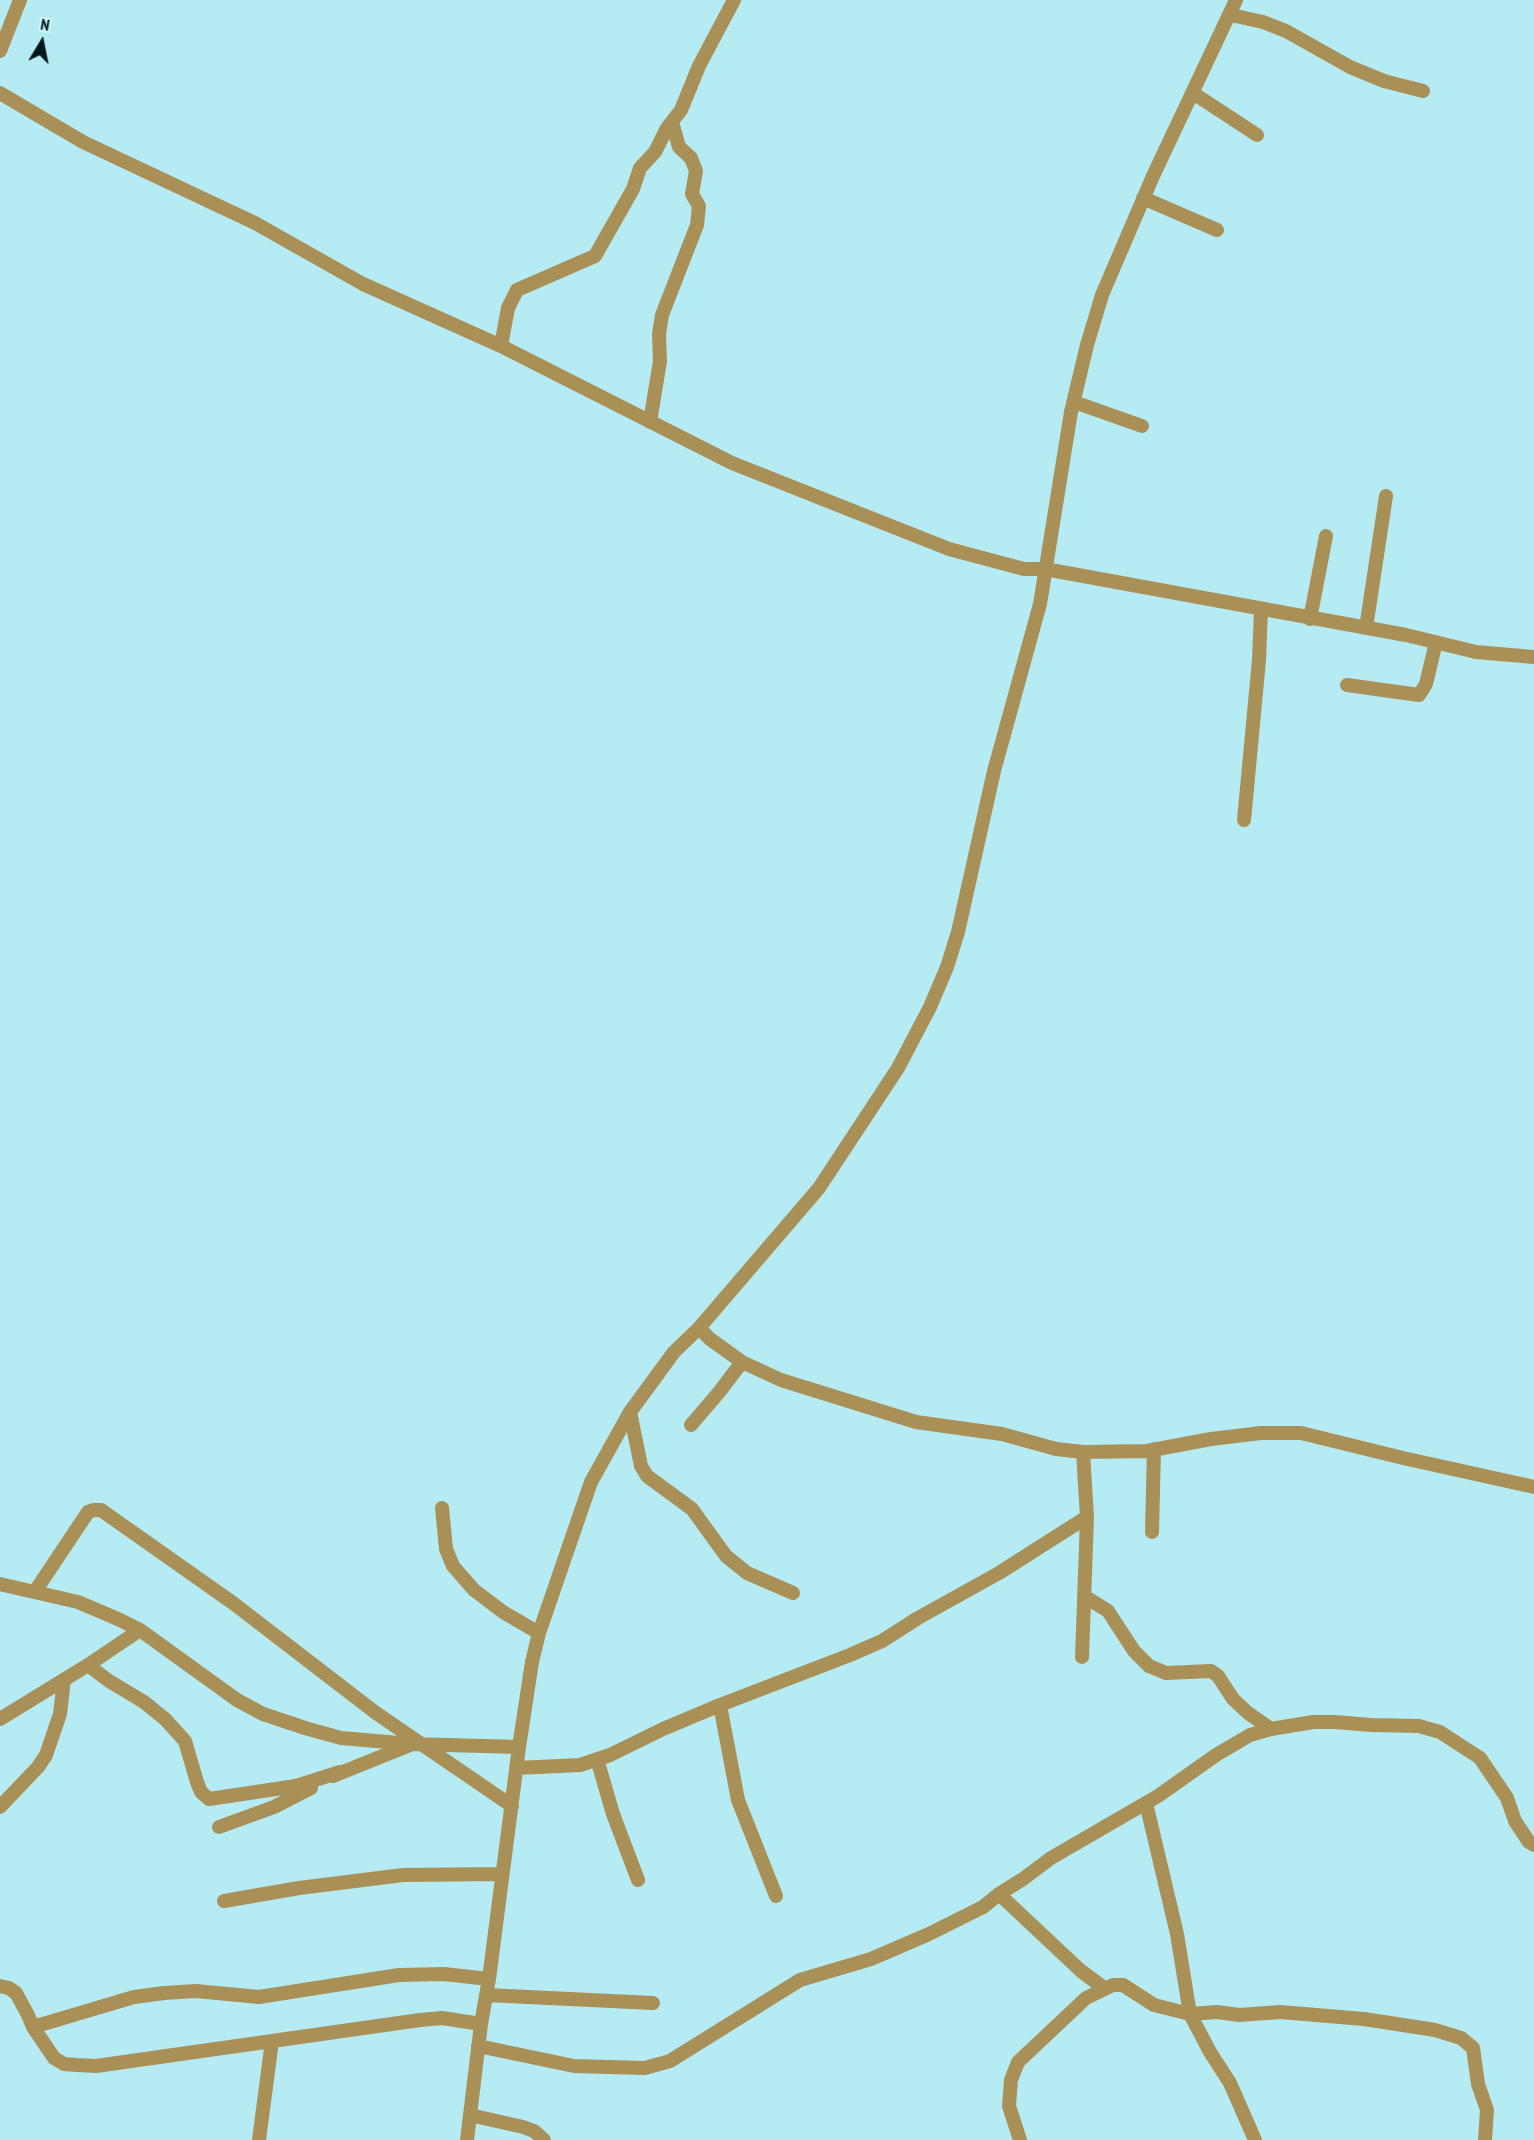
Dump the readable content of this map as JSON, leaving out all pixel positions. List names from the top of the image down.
{
  "north": "top"
}
